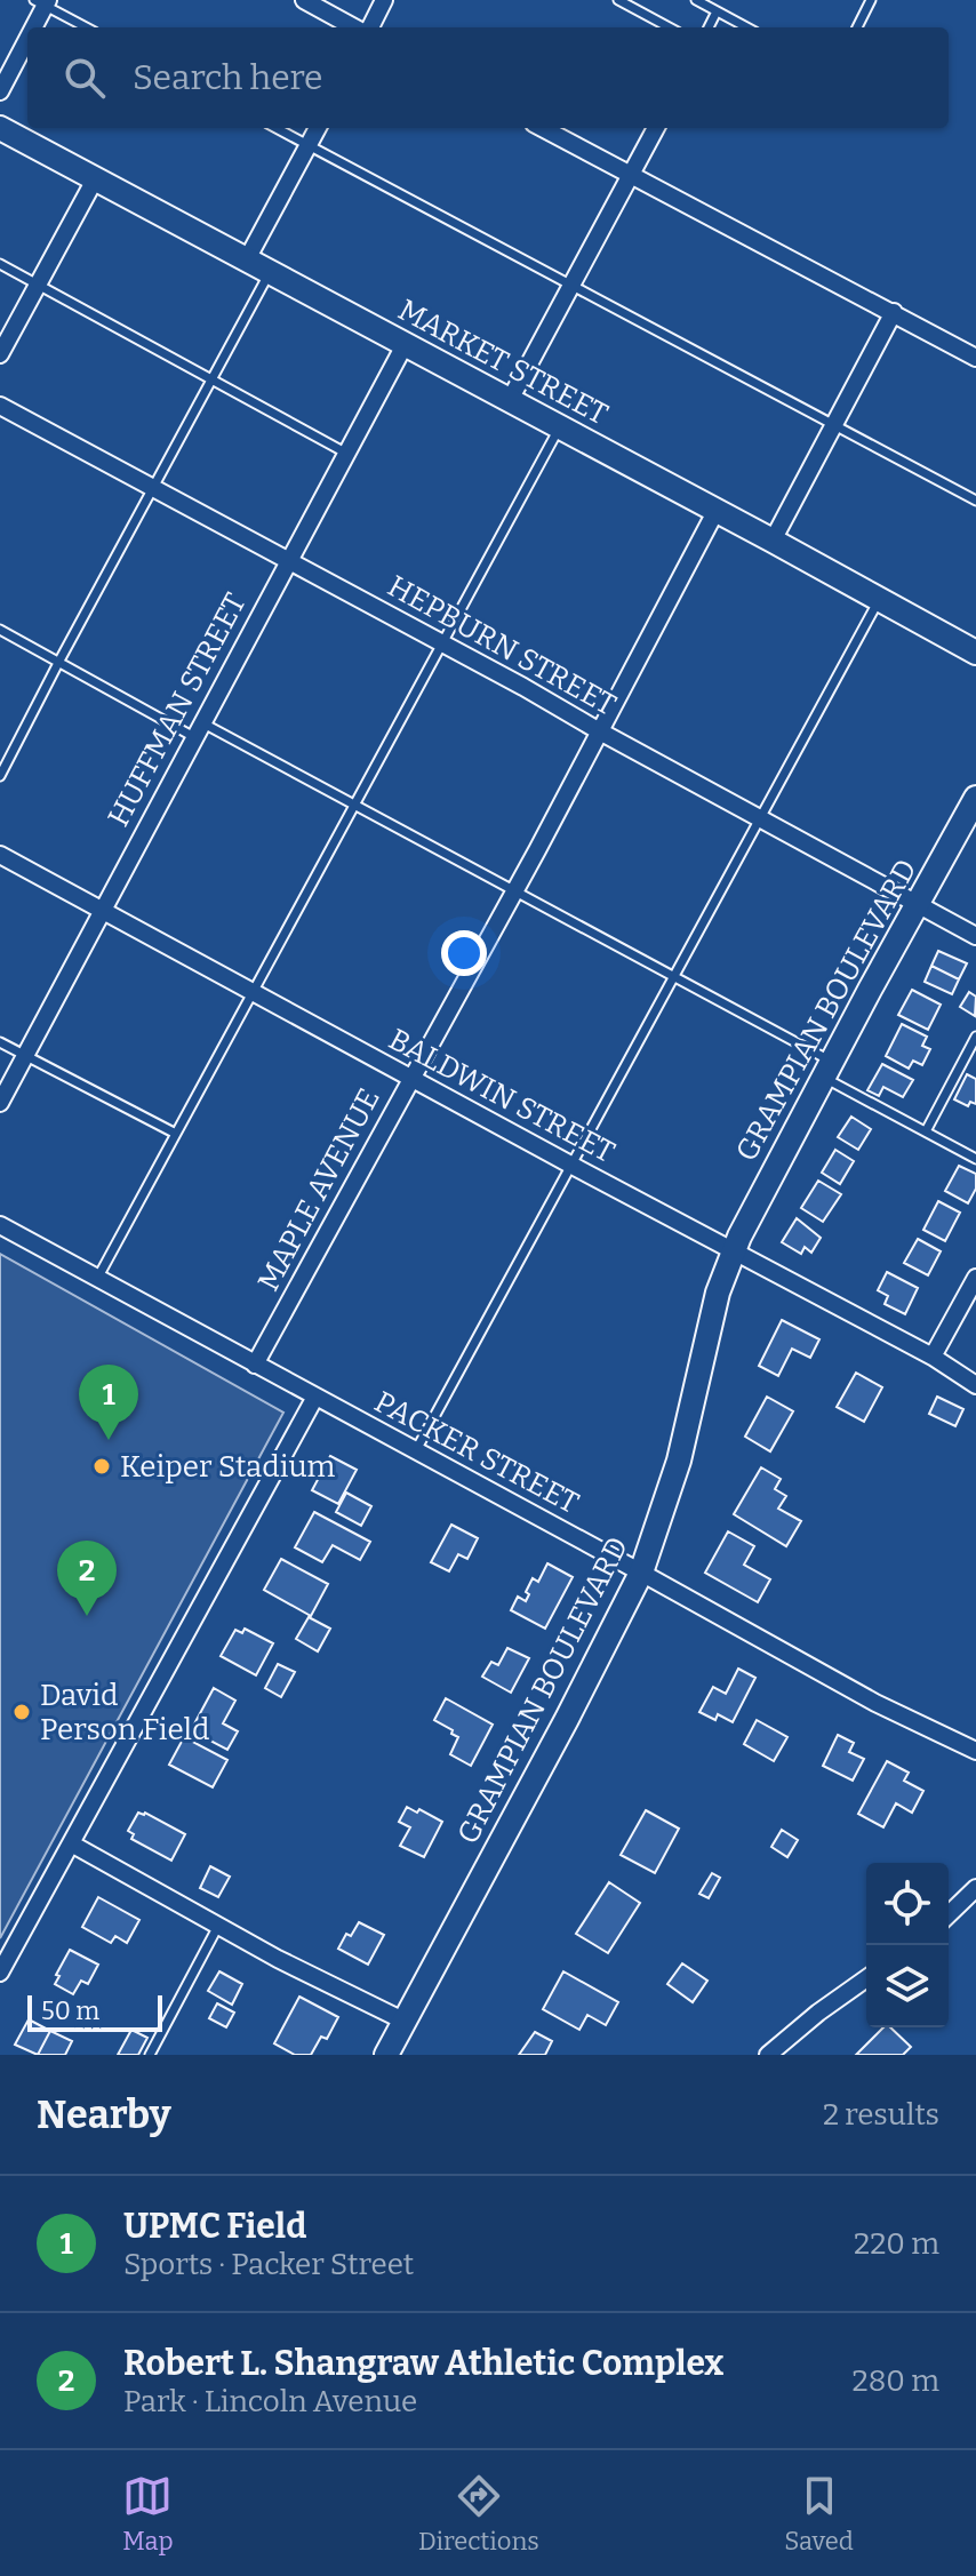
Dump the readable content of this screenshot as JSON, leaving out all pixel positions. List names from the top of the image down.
{
  "streets": {
    "street": [
      "MARKET STREET",
      "HEPBURN STREET",
      "HUFFMAN STREET",
      "GRAMPIAN BOULEVARD",
      "BALDWIN STREET",
      "MAPLE AVENUE",
      "PACKER STREET"
    ]
  },
  "crossings": [
    ["MARKET STREET", "HUFFMAN STREET"],
    ["MARKET STREET", "MAPLE AVENUE"],
    ["HEPBURN STREET", "HUFFMAN STREET"],
    ["HEPBURN STREET", "GRAMPIAN BOULEVARD"],
    ["HEPBURN STREET", "MAPLE AVENUE"],
    ["HUFFMAN STREET", "BALDWIN STREET"],
    ["GRAMPIAN BOULEVARD", "BALDWIN STREET"],
    ["GRAMPIAN BOULEVARD", "PACKER STREET"],
    ["BALDWIN STREET", "MAPLE AVENUE"],
    ["MAPLE AVENUE", "PACKER STREET"]
  ],
  "places": ["Keiper Stadium", "David Person Field"],
  "scale_bar": "50 m",
  "page": {
    "search": "Search here",
    "pins": ["1", "2"],
    "scale": "50 m",
    "heading": ["Nearby", "2 results"],
    "list": [
      {
        "mark": "1",
        "name": "UPMC Field",
        "note": "Sports · Packer Street",
        "value": "220 m"
      },
      {
        "mark": "2",
        "name": "Robert L. Shangraw Athletic Complex",
        "note": "Park · Lincoln Avenue",
        "value": "280 m"
      }
    ],
    "nav": ["Map", "Directions", "Saved"]
  }
}
